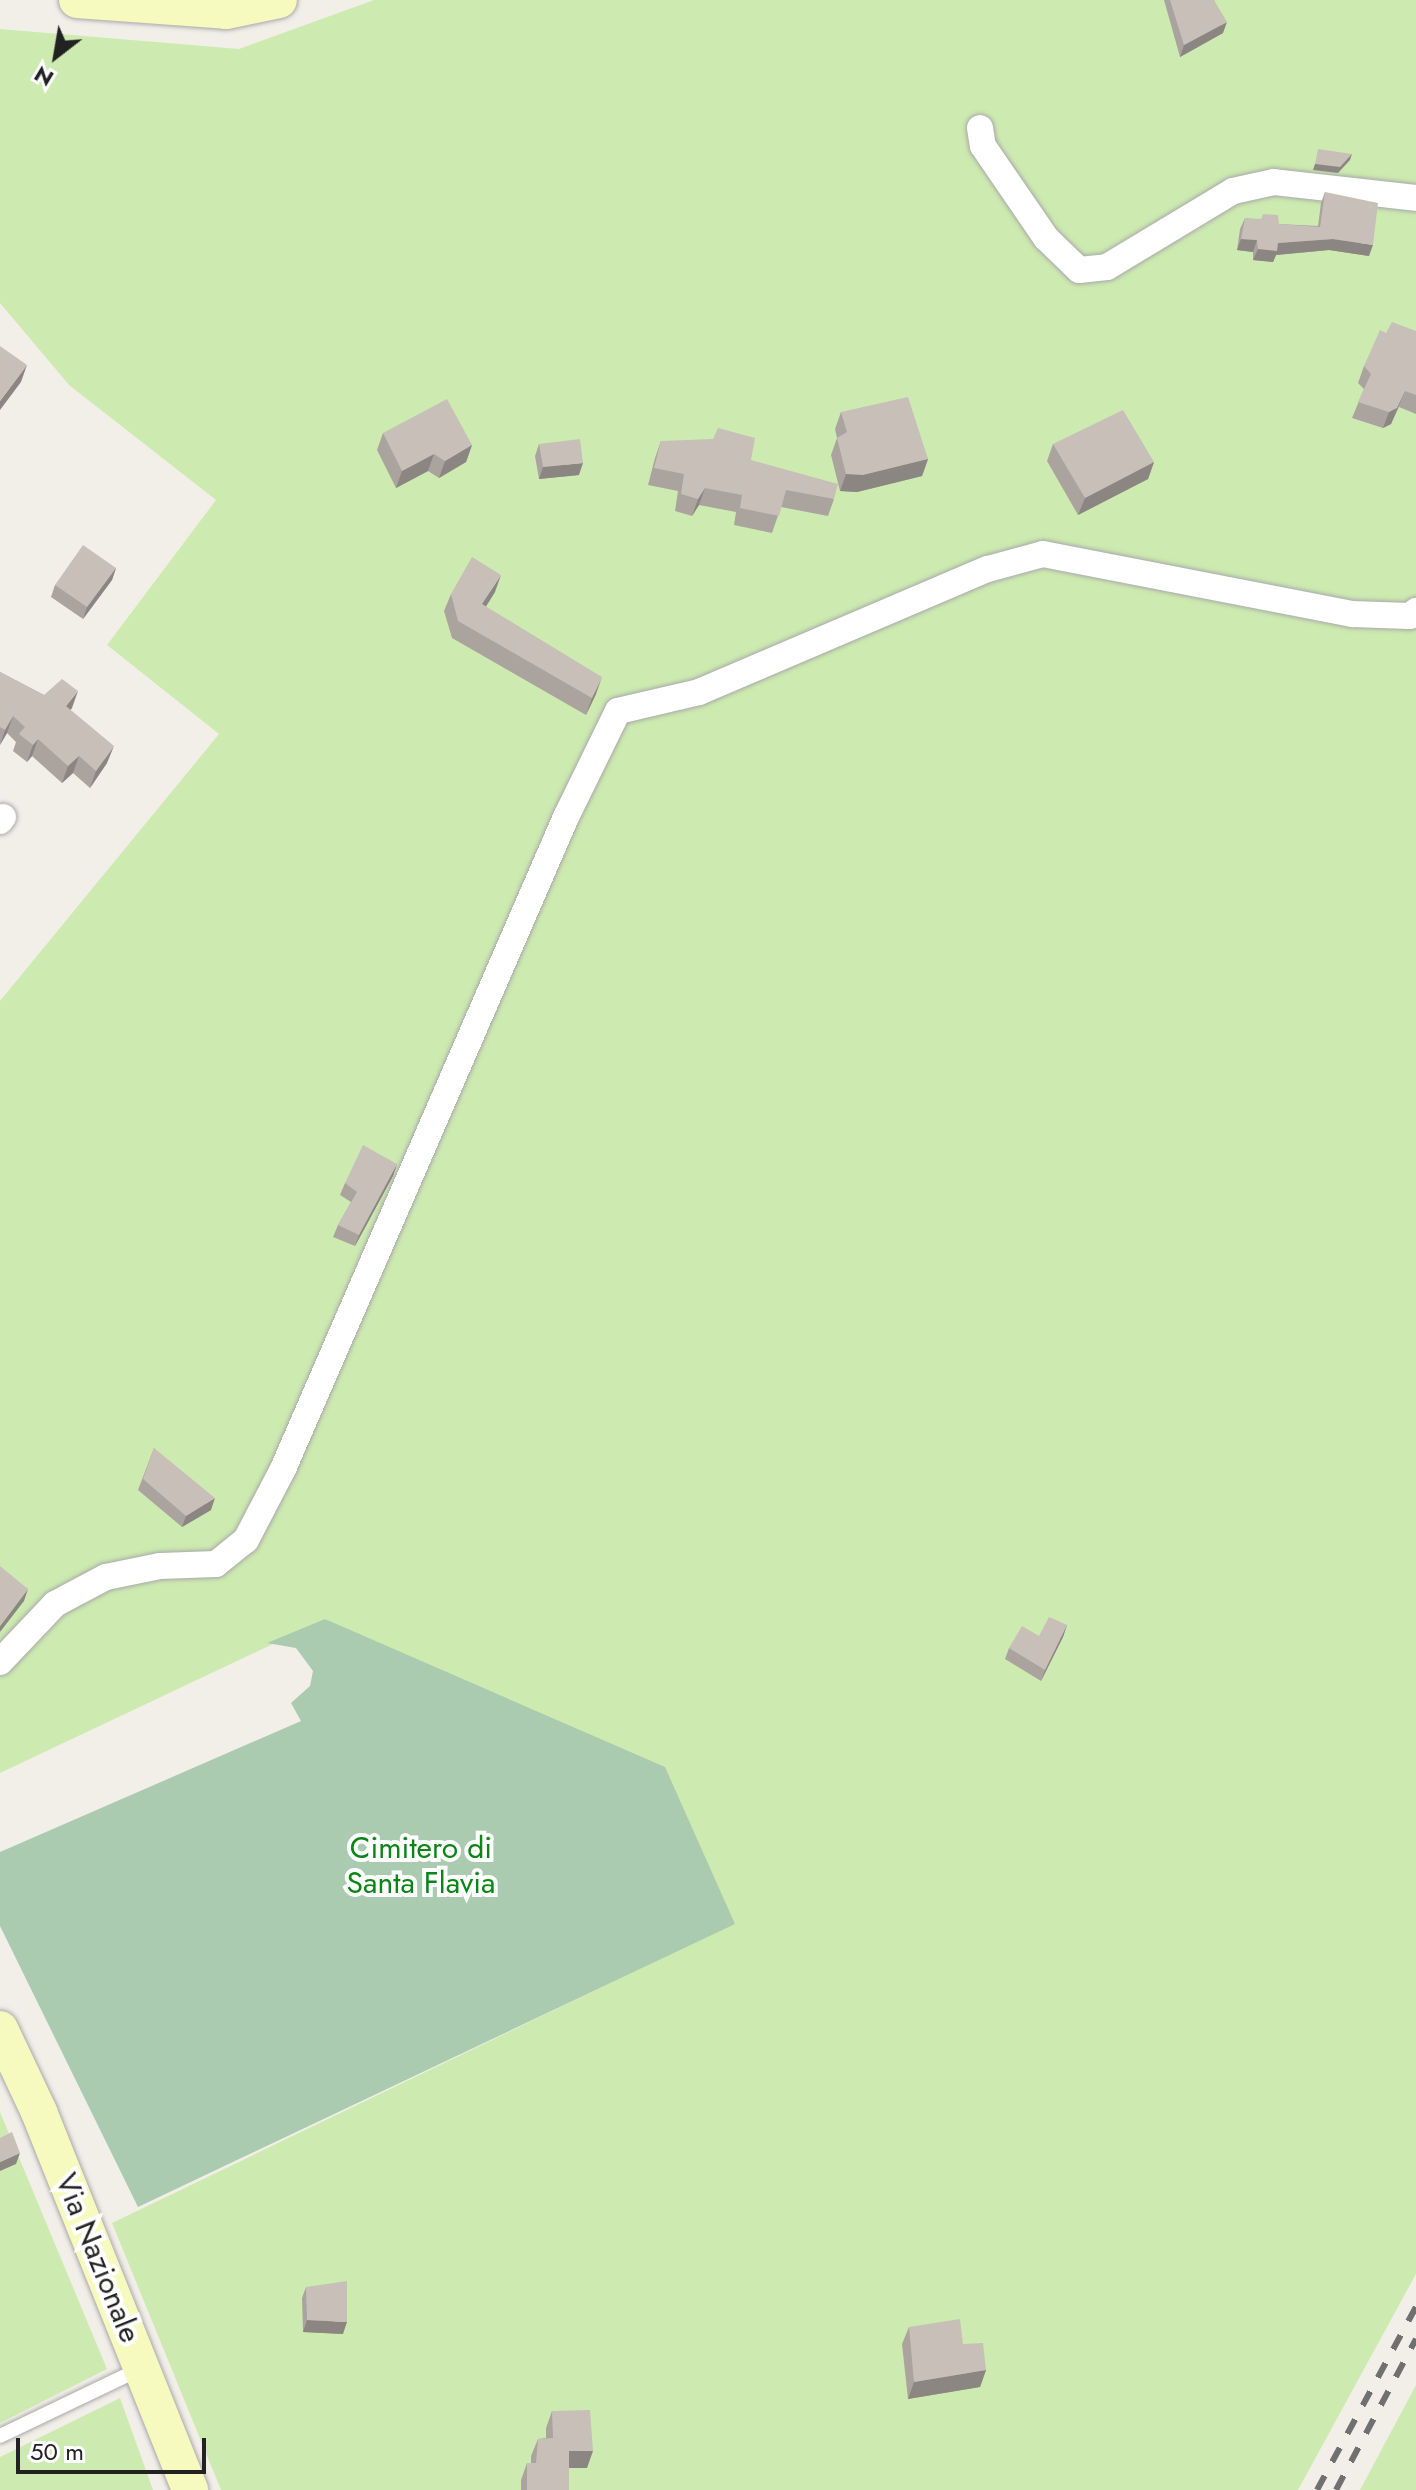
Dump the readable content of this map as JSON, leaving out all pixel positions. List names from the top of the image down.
{
  "streets": {
    "main road": ["Via Nazionale"]
  },
  "parks": ["Cimitero di Santa Flavia"],
  "scale_bar": "50 m",
  "north": "bottom left"
}
